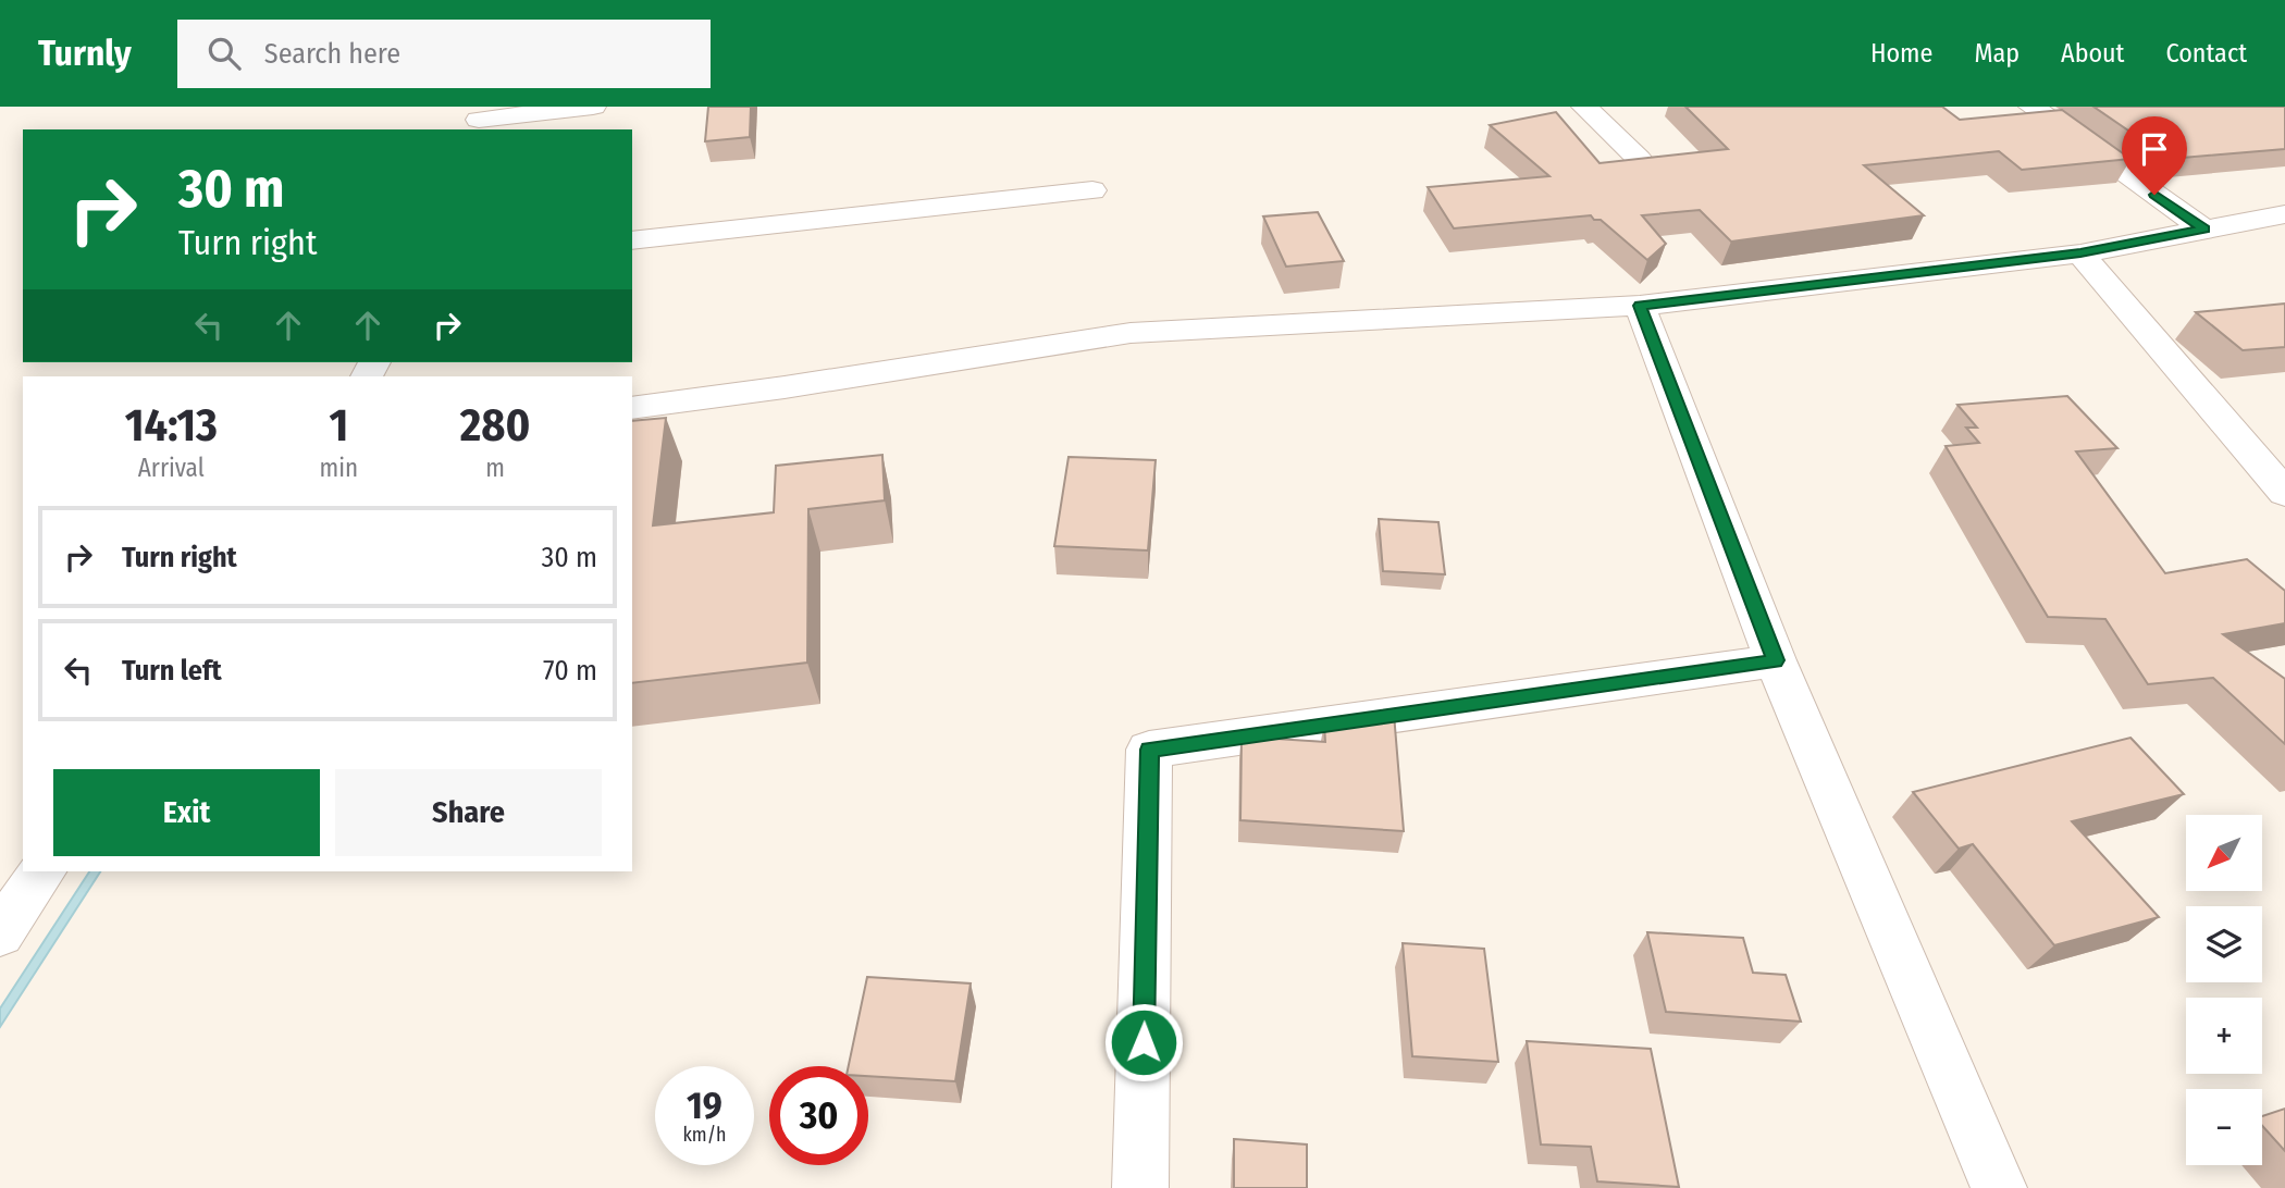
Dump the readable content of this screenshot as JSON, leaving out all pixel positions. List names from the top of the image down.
{
  "north": "bottom left",
  "page": {
    "header": "Turnly",
    "search": "Search here",
    "nav": [
      "Home",
      "Map",
      "About",
      "Contact"
    ],
    "turn": ["30 m", "Turn right"],
    "eta": [
      "14:13",
      "Arrival",
      "1",
      "min",
      "280",
      "m"
    ],
    "list": [
      {
        "name": "Turn right",
        "value": "30 m"
      },
      {
        "name": "Turn left",
        "value": "70 m"
      }
    ],
    "buttons": ["Exit", "Share"],
    "map_buttons": ["+", "−"],
    "speed": "19 km/h",
    "limit": "30"
  }
}
